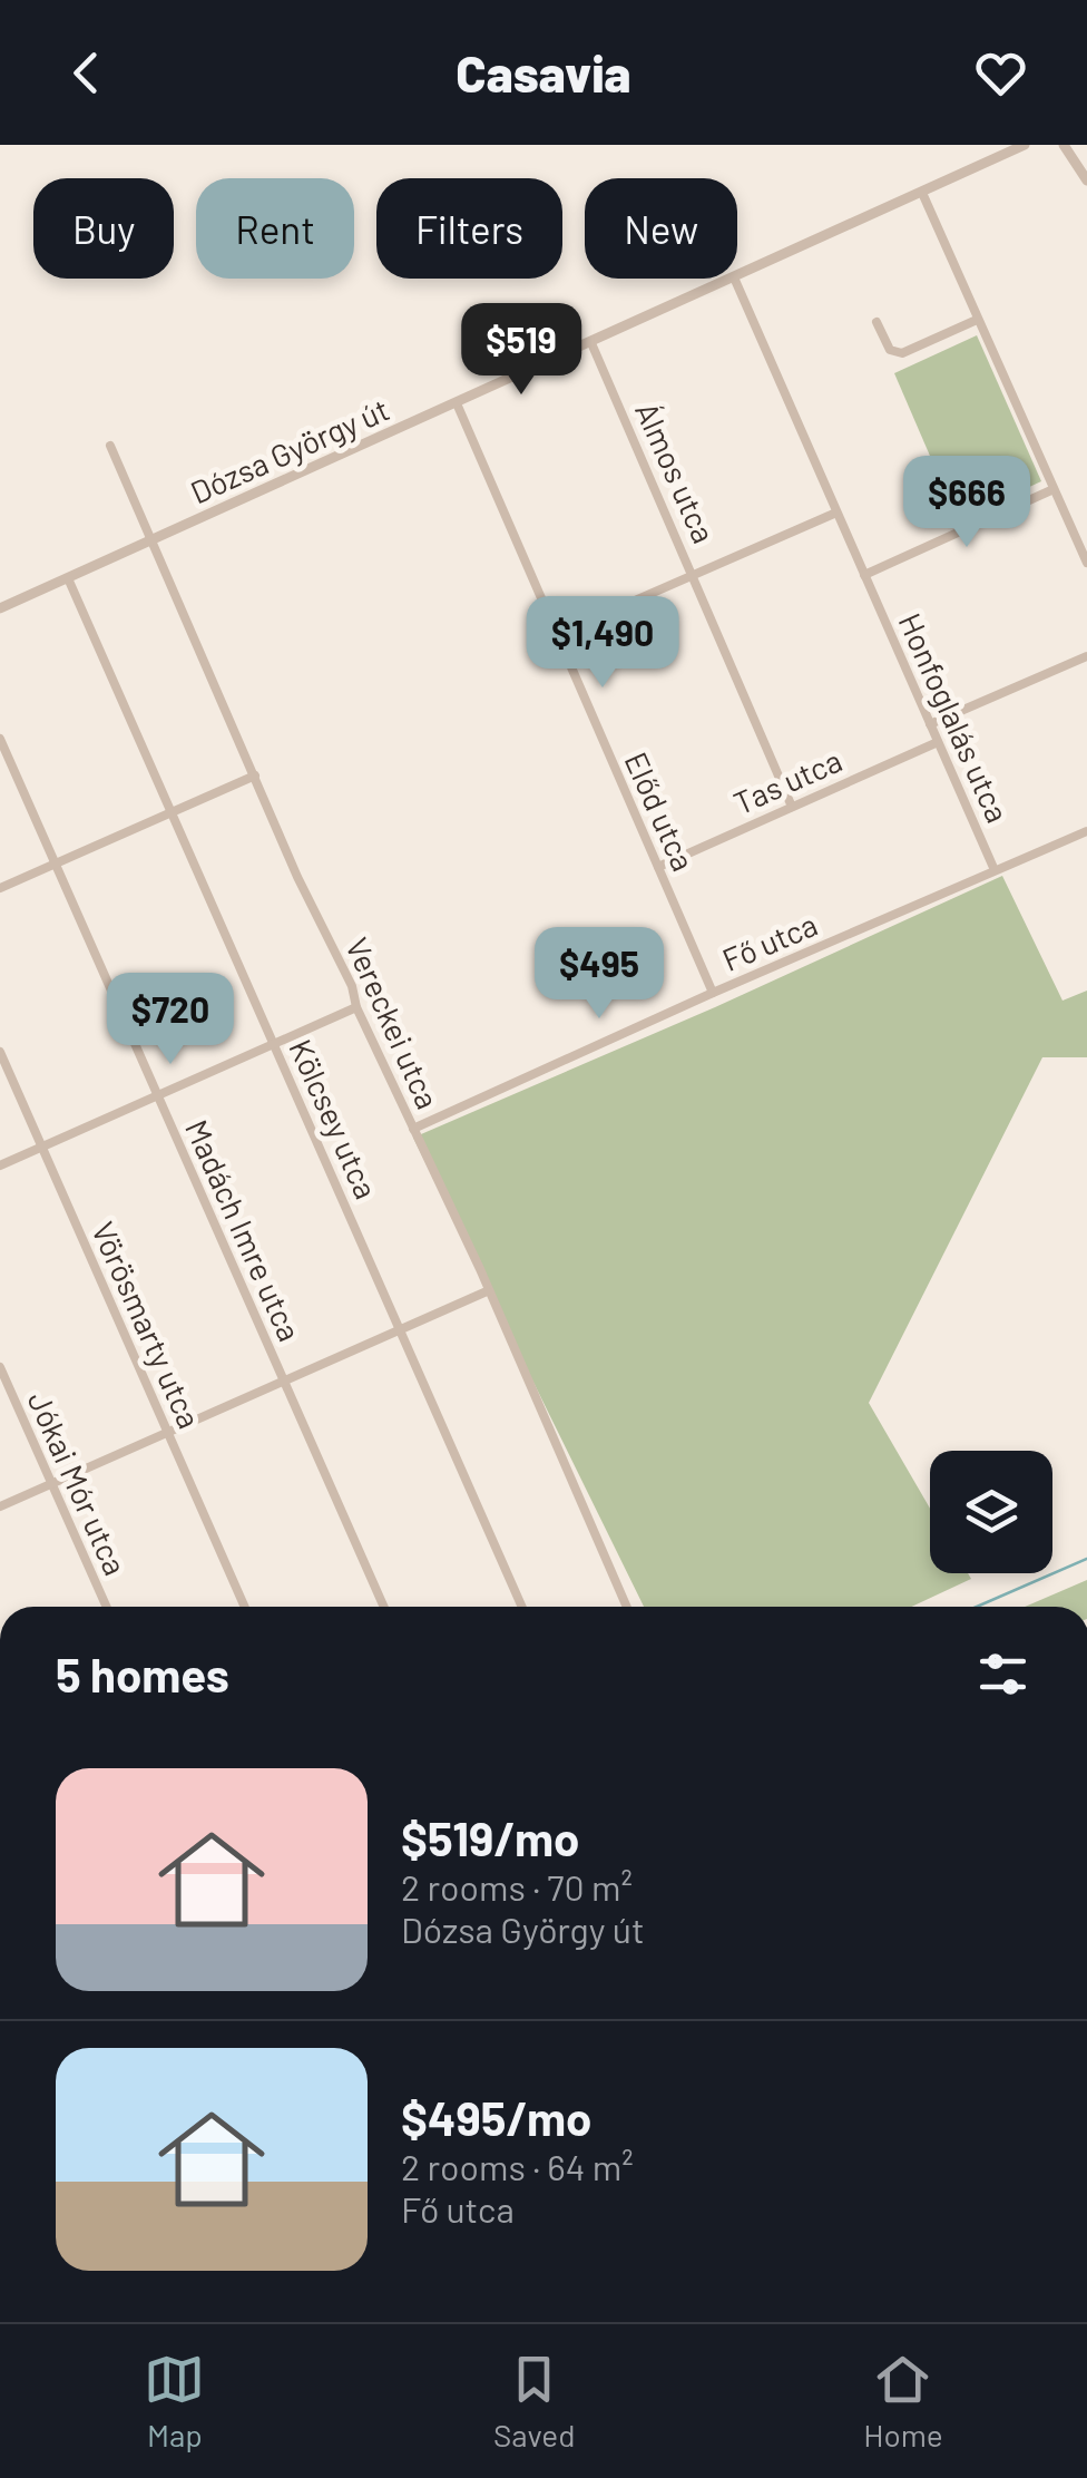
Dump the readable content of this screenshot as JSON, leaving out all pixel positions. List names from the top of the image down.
{
  "streets": {
    "street": [
      "Dózsa György út",
      "Álmos utca",
      "Honfoglalás utca",
      "Tas utca",
      "Előd utca",
      "Fő utca",
      "Vereckei utca",
      "Kölcsey utca",
      "Madách Imre utca",
      "Vörösmarty utca",
      "Jókai Mór utca"
    ]
  },
  "crossings": [
    ["Dózsa György út", "Álmos utca"],
    ["Dózsa György út", "Előd utca"],
    ["Dózsa György út", "Vereckei utca"],
    ["Dózsa György út", "Kölcsey utca"],
    ["Álmos utca", "Tas utca"],
    ["Honfoglalás utca", "Tas utca"],
    ["Honfoglalás utca", "Fő utca"],
    ["Tas utca", "Előd utca"],
    ["Előd utca", "Fő utca"],
    ["Fő utca", "Vereckei utca"]
  ],
  "page": {
    "header": "Casavia",
    "chip": [
      "Buy",
      "Rent",
      "Filters",
      "New"
    ],
    "price": [
      "$519",
      "$666",
      "$1,490",
      "$495",
      "$720"
    ],
    "heading": "5 homes",
    "list": [
      {
        "name": "$519/mo",
        "note": "2 rooms · 70 m² · Dózsa György út"
      },
      {
        "name": "$495/mo",
        "note": "2 rooms · 64 m² · Fő utca"
      }
    ],
    "tabs": ["Map", "Saved", "Home"]
  }
}
